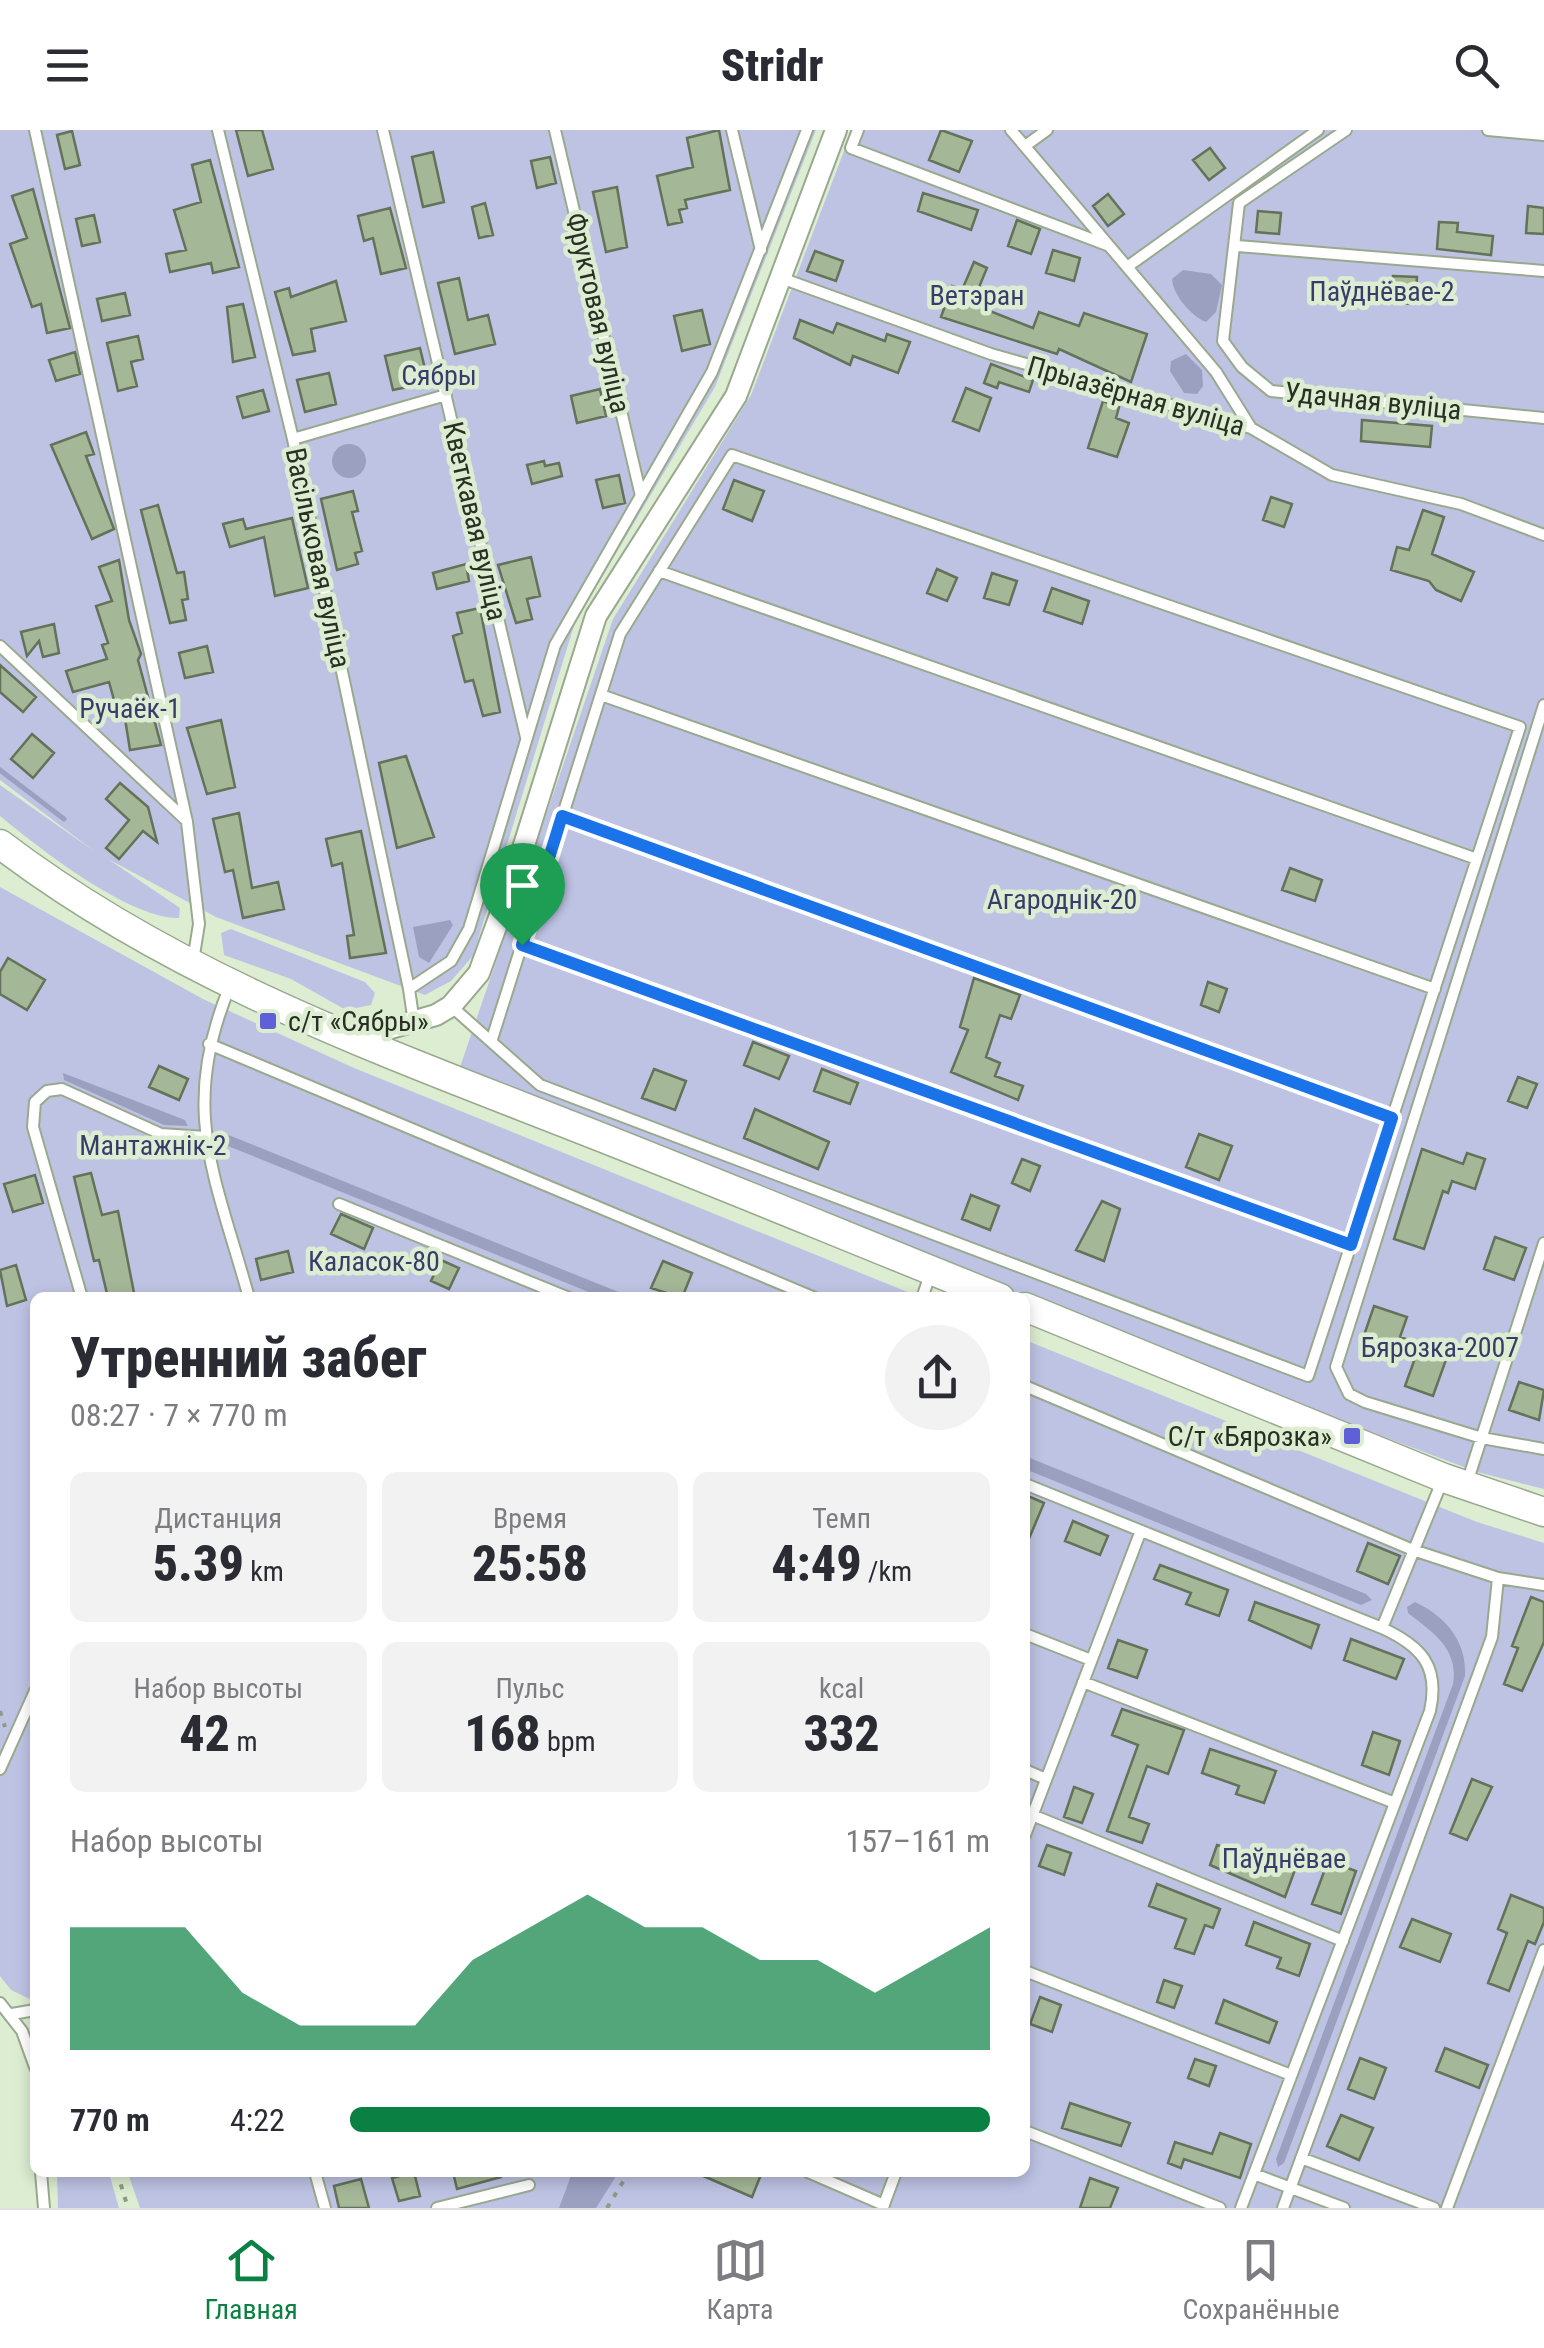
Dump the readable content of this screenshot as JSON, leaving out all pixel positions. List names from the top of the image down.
{
  "streets": {
    "lane": [
      "Фруктовая вуліца",
      "Прыазёрная вуліца",
      "Удачная вуліца",
      "Кветкавая вуліца",
      "Васільковая вуліца"
    ]
  },
  "parks": [
    "Паўднёвае-2",
    "Ветэран",
    "Сябры",
    "Ручаёк-1",
    "Агароднік-20",
    "Мантажнік-2",
    "Каласок-80",
    "Бярозка-2007",
    "Паўднёвае"
  ],
  "places": {
    "transit": ["с/т «Сябры»", "С/т «Бярозка»"]
  },
  "page": {
    "header": "Stridr",
    "heading": ["Утренний забег", "08:27 · 7 × 770 m"],
    "stats": [
      ["Дистанция", "5.39 km"],
      ["Время", "25:58"],
      ["Темп", "4:49 /km"],
      ["Набор высоты", "42 m"],
      ["Пульс", "168 bpm"],
      ["kcal", "332"]
    ],
    "chart": ["Набор высоты", "157–161 m"],
    "list": [
      {
        "name": "770 m",
        "note": "4:22"
      }
    ],
    "tabs": ["Главная", "Карта", "Сохранённые"]
  }
}
